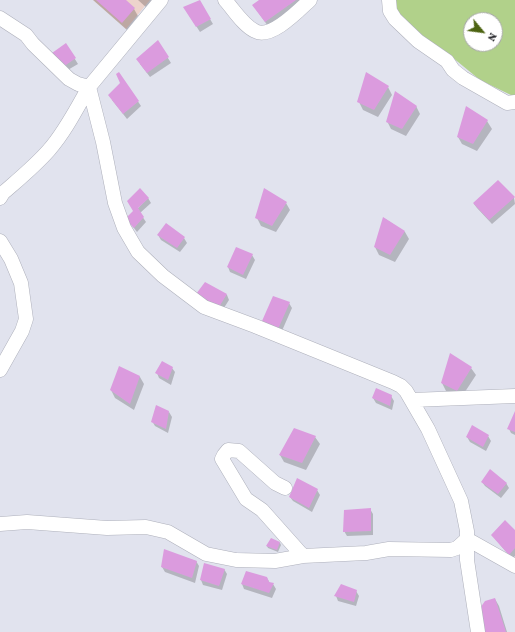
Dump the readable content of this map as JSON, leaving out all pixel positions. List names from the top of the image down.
{
  "north": "bottom right"
}
